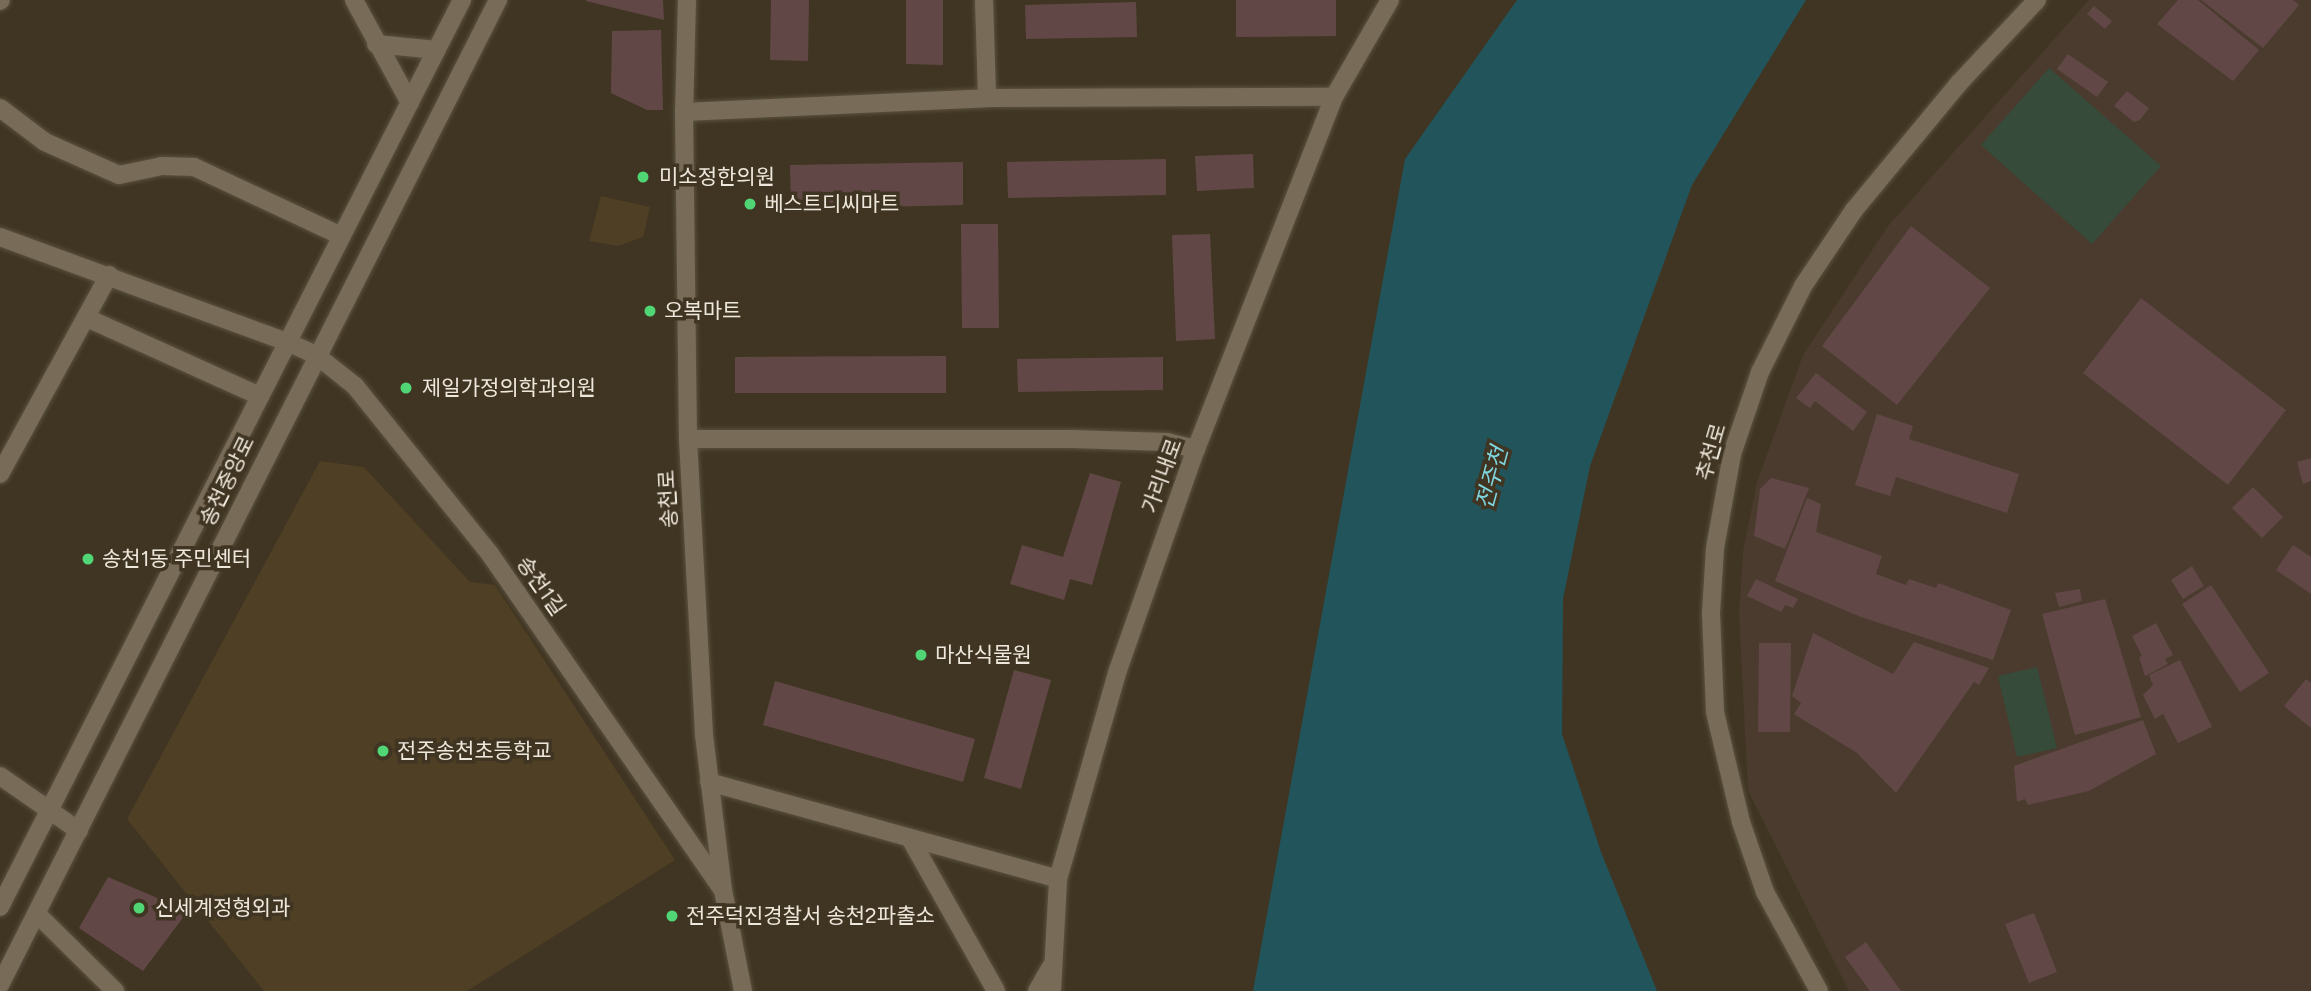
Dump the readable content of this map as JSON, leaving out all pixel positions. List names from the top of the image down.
{
  "streets": {
    "street": [
      "추천로",
      "가리내로",
      "송천중앙로",
      "송천로",
      "송천1길"
    ]
  },
  "crossings": [
    ["송천중앙로", "송천1길"],
    ["송천로", "송천1길"]
  ],
  "water": ["전주천"],
  "places": [
    "미소정한의원",
    "베스트디씨마트",
    "오복마트",
    "제일가정의학과의원",
    "송천1동 주민센터",
    "마산식물원",
    "전주송천초등학교",
    "신세계정형외과",
    "전주덕진경찰서 송천2파출소"
  ]
}
